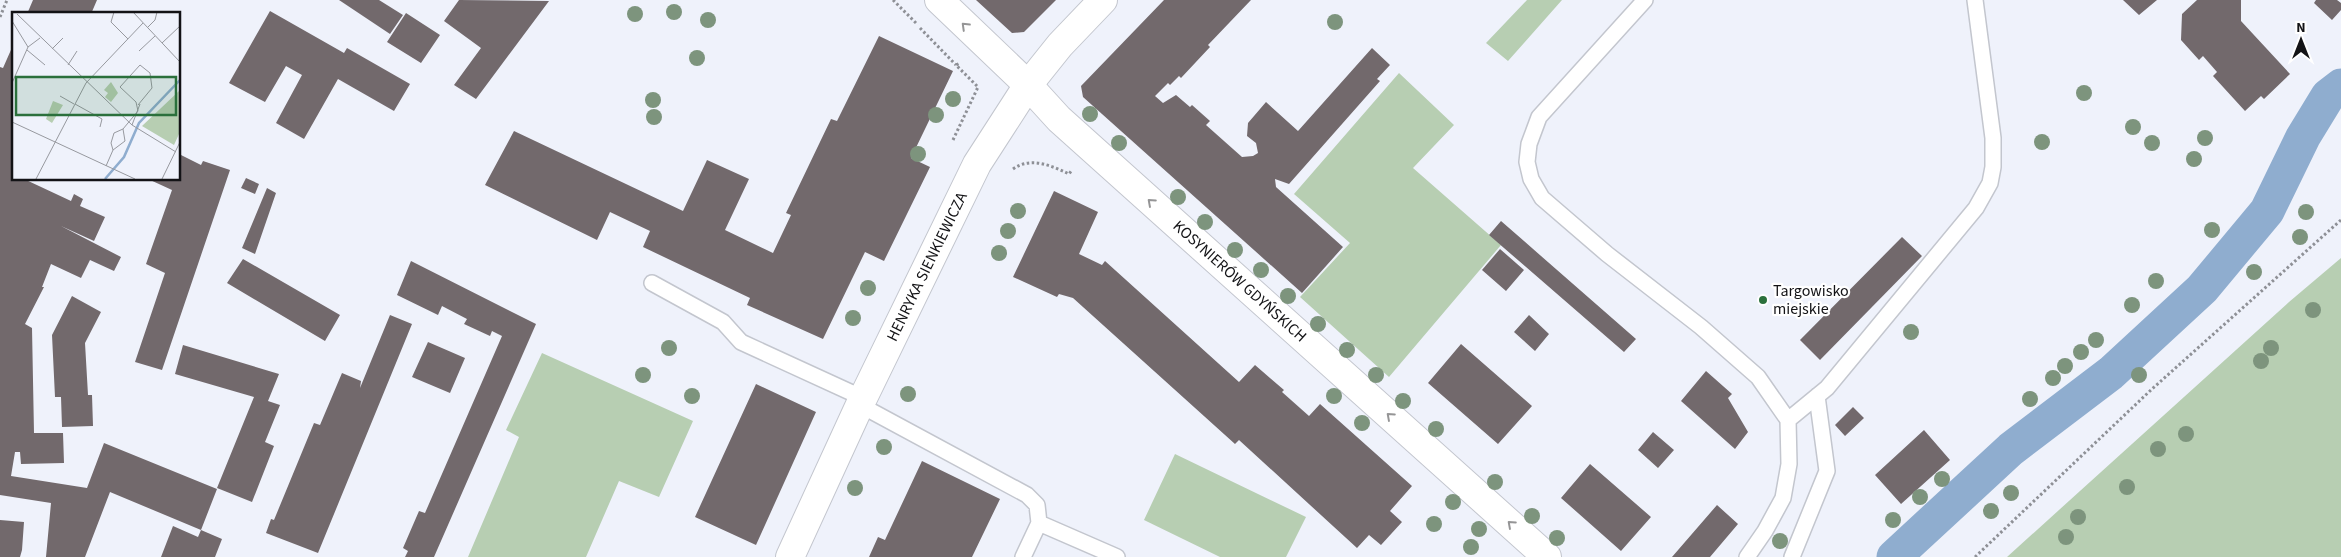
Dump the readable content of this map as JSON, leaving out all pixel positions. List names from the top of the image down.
{
  "streets": {
    "street": ["HENRYKA SIENKIEWICZA", "KOSYNIERÓW GDYŃSKICH"]
  },
  "crossings": [
    ["HENRYKA SIENKIEWICZA", "KOSYNIERÓW GDYŃSKICH"]
  ],
  "one_way": ["KOSYNIERÓW GDYŃSKICH"],
  "places": ["Targowisko miejskie"],
  "north": "top"
}
